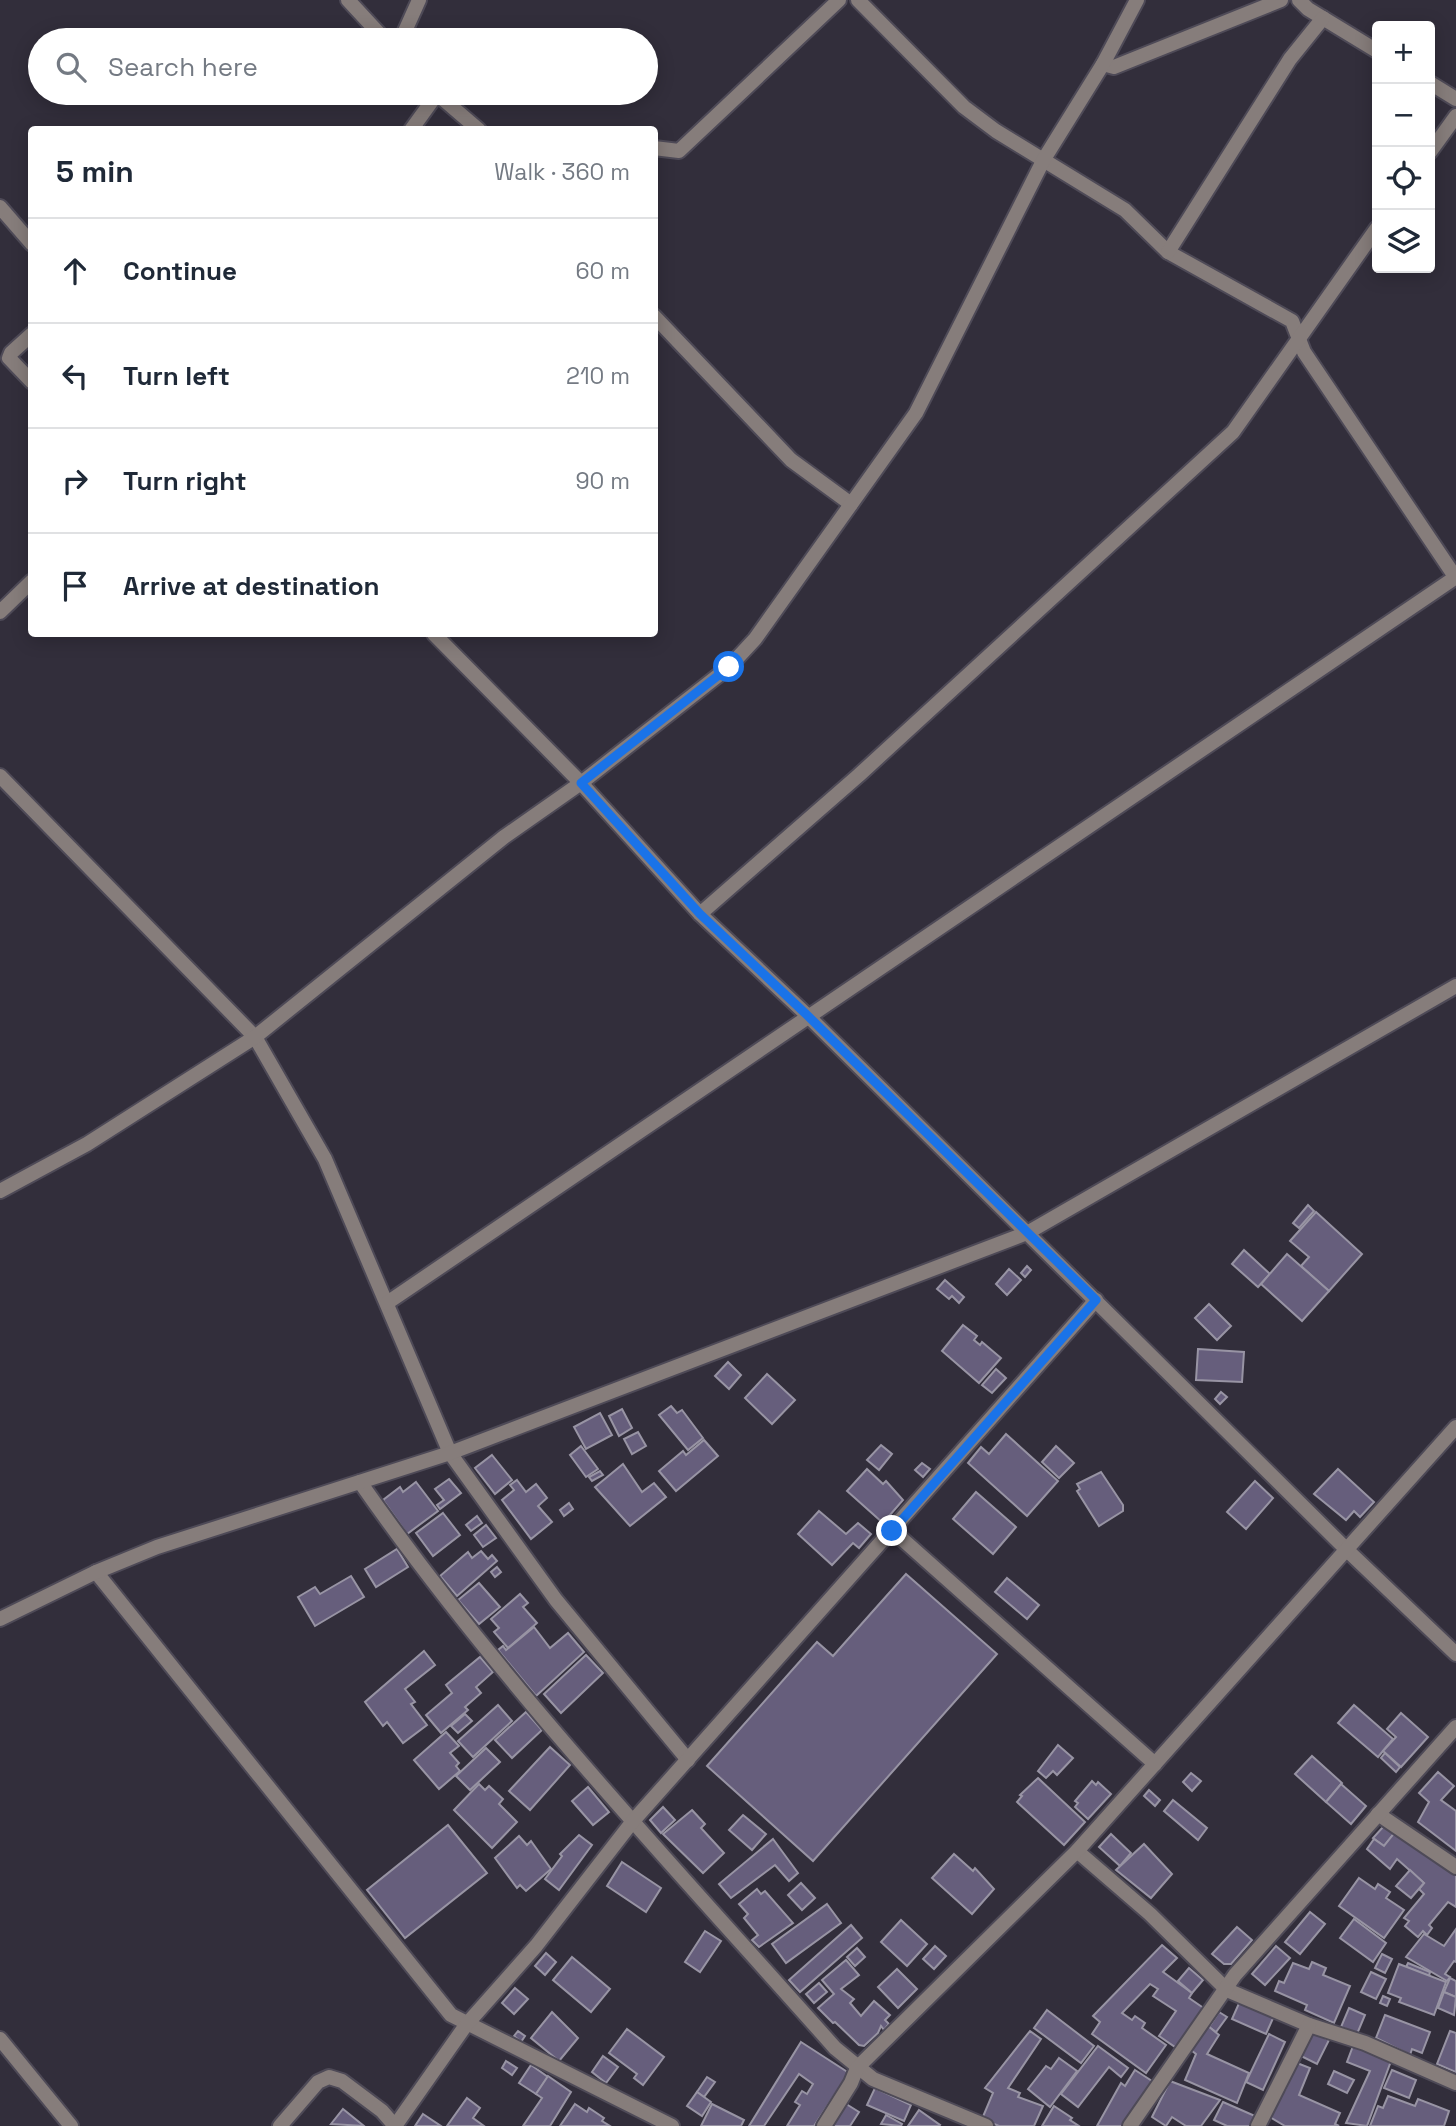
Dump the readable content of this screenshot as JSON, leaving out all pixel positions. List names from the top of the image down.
{
  "page": {
    "map_buttons": ["+", "−"],
    "search": "Search here",
    "heading": ["5 min", "Walk · 360 m"],
    "list": [
      ["Continue", "60 m"],
      ["Turn left", "210 m"],
      ["Turn right", "90 m"],
      "Arrive at destination"
    ]
  }
}
